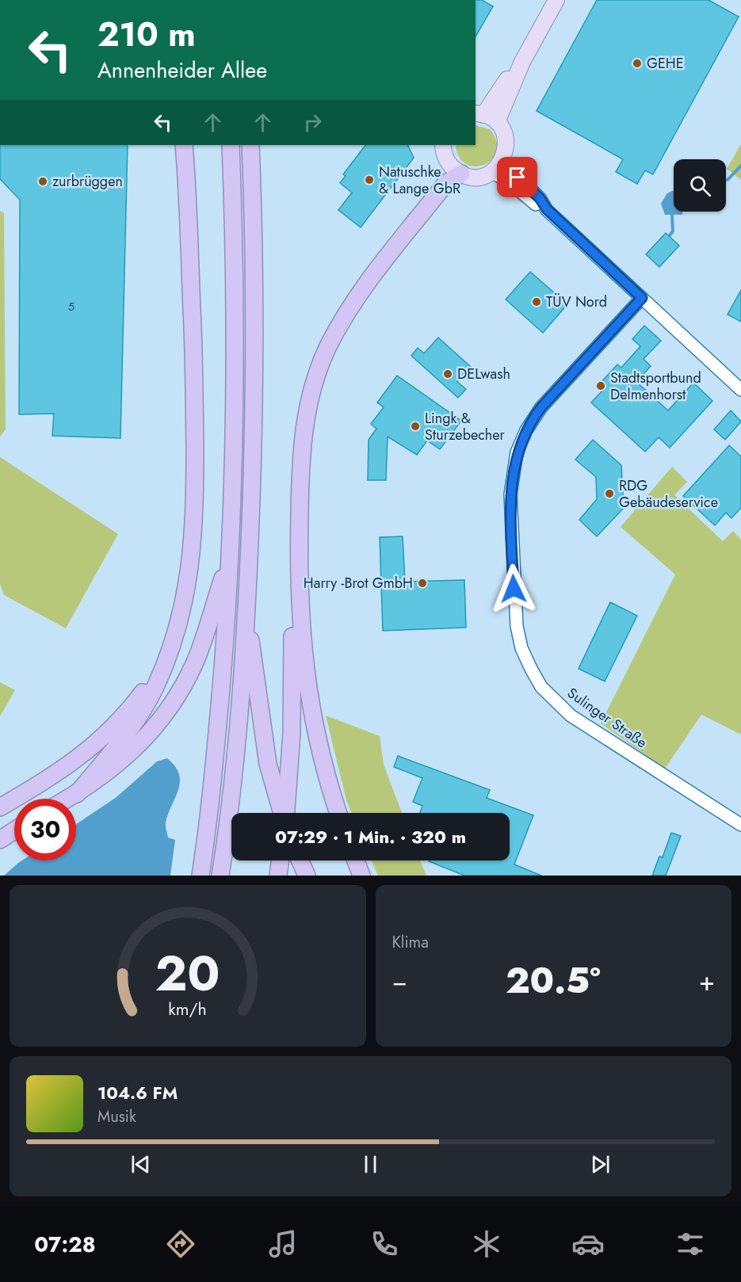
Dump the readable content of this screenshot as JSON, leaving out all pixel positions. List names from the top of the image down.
{
  "streets": {
    "street": ["Sulinger Straße"]
  },
  "places": [
    "GEHE",
    "Natuschke & Lange GbR",
    "zurbrüggen",
    "TÜV Nord",
    "DELwash",
    "Stadtsportbund Delmenhorst",
    "Lingk & Sturzebecher",
    "RDG Gebäudeservice",
    "Harry -Brot GmbH"
  ],
  "house_numbers": ["5"],
  "page": {
    "turn": ["210 m", "Annenheider Allee"],
    "limit": "30",
    "trip": "07:29 · 1 Min. · 320 m",
    "tile": "Klima",
    "heat": ["−", "20.5°", "+"],
    "song": ["104.6 FM", "Musik"],
    "tabs": "07:28",
    "gauge": ["20", "km/h"]
  }
}
